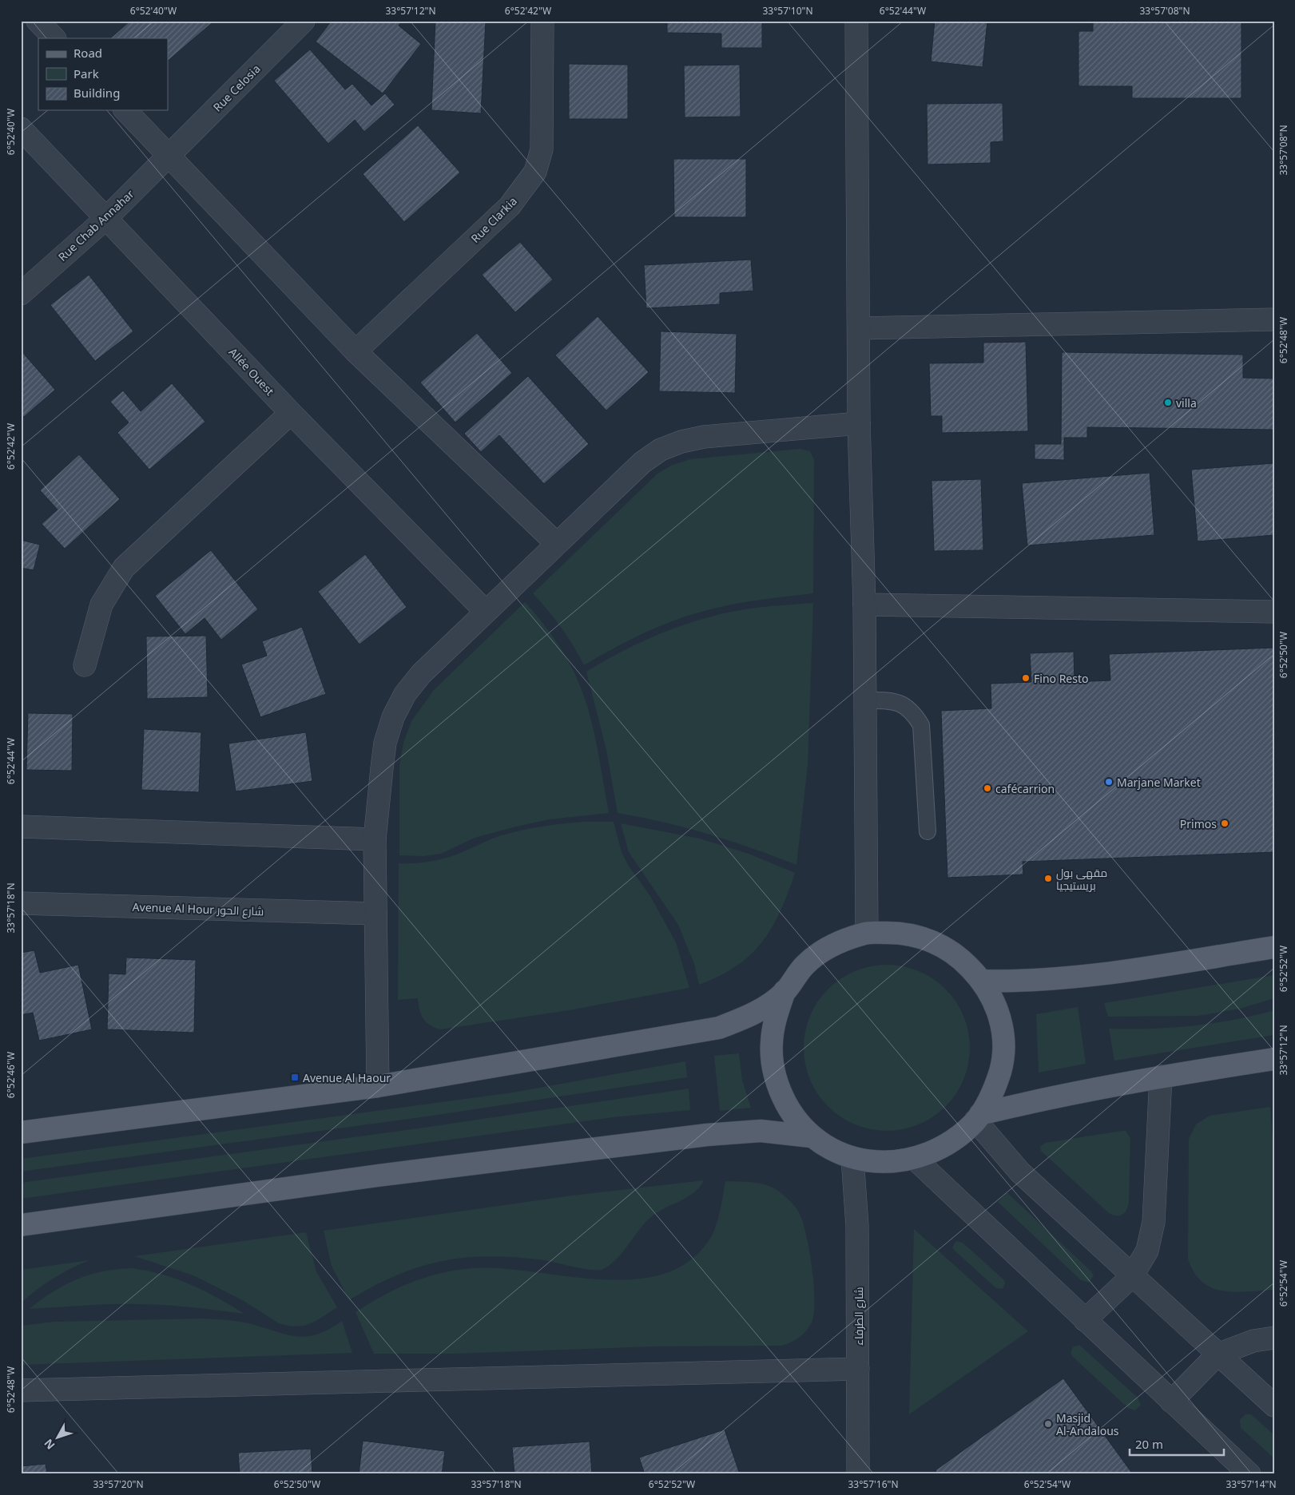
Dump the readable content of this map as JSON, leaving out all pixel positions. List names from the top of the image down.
{
  "streets": {
    "street": [
      "Rue Celosia",
      "Rue Clarkia",
      "Rue Chab Annahar",
      "Allée Ouest",
      "Avenue Al Hour شارع الحور",
      "شارع الطرفاء"
    ]
  },
  "crossings": [
    ["Rue Celosia", "Rue Chab Annahar"],
    ["Rue Chab Annahar", "Allée Ouest"]
  ],
  "places": {
    "other": [
      "villa",
      "Fino Resto",
      "Marjane Market",
      "cafécarrion",
      "Primos",
      "مقهى بول بريستيجيا",
      "Masjid Al-Andalous"
    ],
    "transit": ["Avenue Al Haour"]
  },
  "legend": ["Road", "Park", "Building"],
  "scale_bar": "20 m",
  "north": "bottom left",
  "coordinates": [
    "6°52'40\"W",
    "33°57'12\"N",
    "6°52'42\"W",
    "33°57'10\"N",
    "6°52'44\"W",
    "33°57'08\"N",
    "6°52'48\"W",
    "6°52'50\"W",
    "33°57'18\"N",
    "6°52'52\"W",
    "6°52'46\"W",
    "6°52'54\"W",
    "33°57'20\"N",
    "33°57'16\"N",
    "33°57'14\"N"
  ]
}
